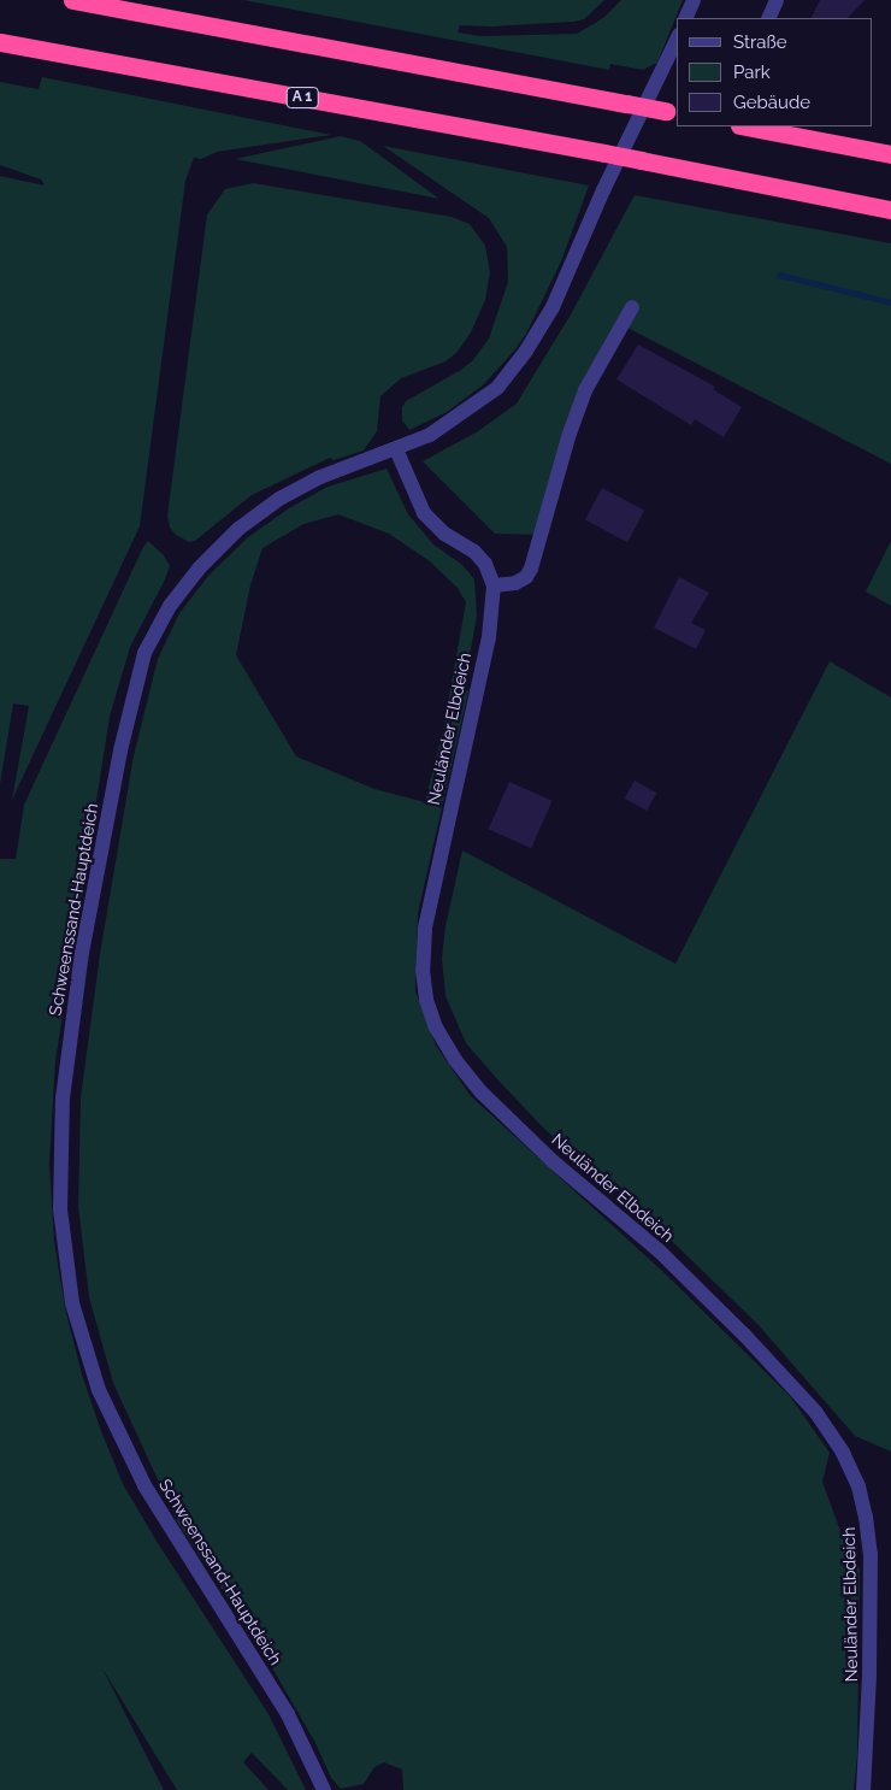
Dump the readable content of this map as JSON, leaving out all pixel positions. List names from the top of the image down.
{
  "streets": {
    "highway": ["A 1"],
    "street": ["Neuländer Elbdeich", "Schweenssand-Hauptdeich"]
  },
  "legend": ["Straße", "Park", "Gebäude"]
}
